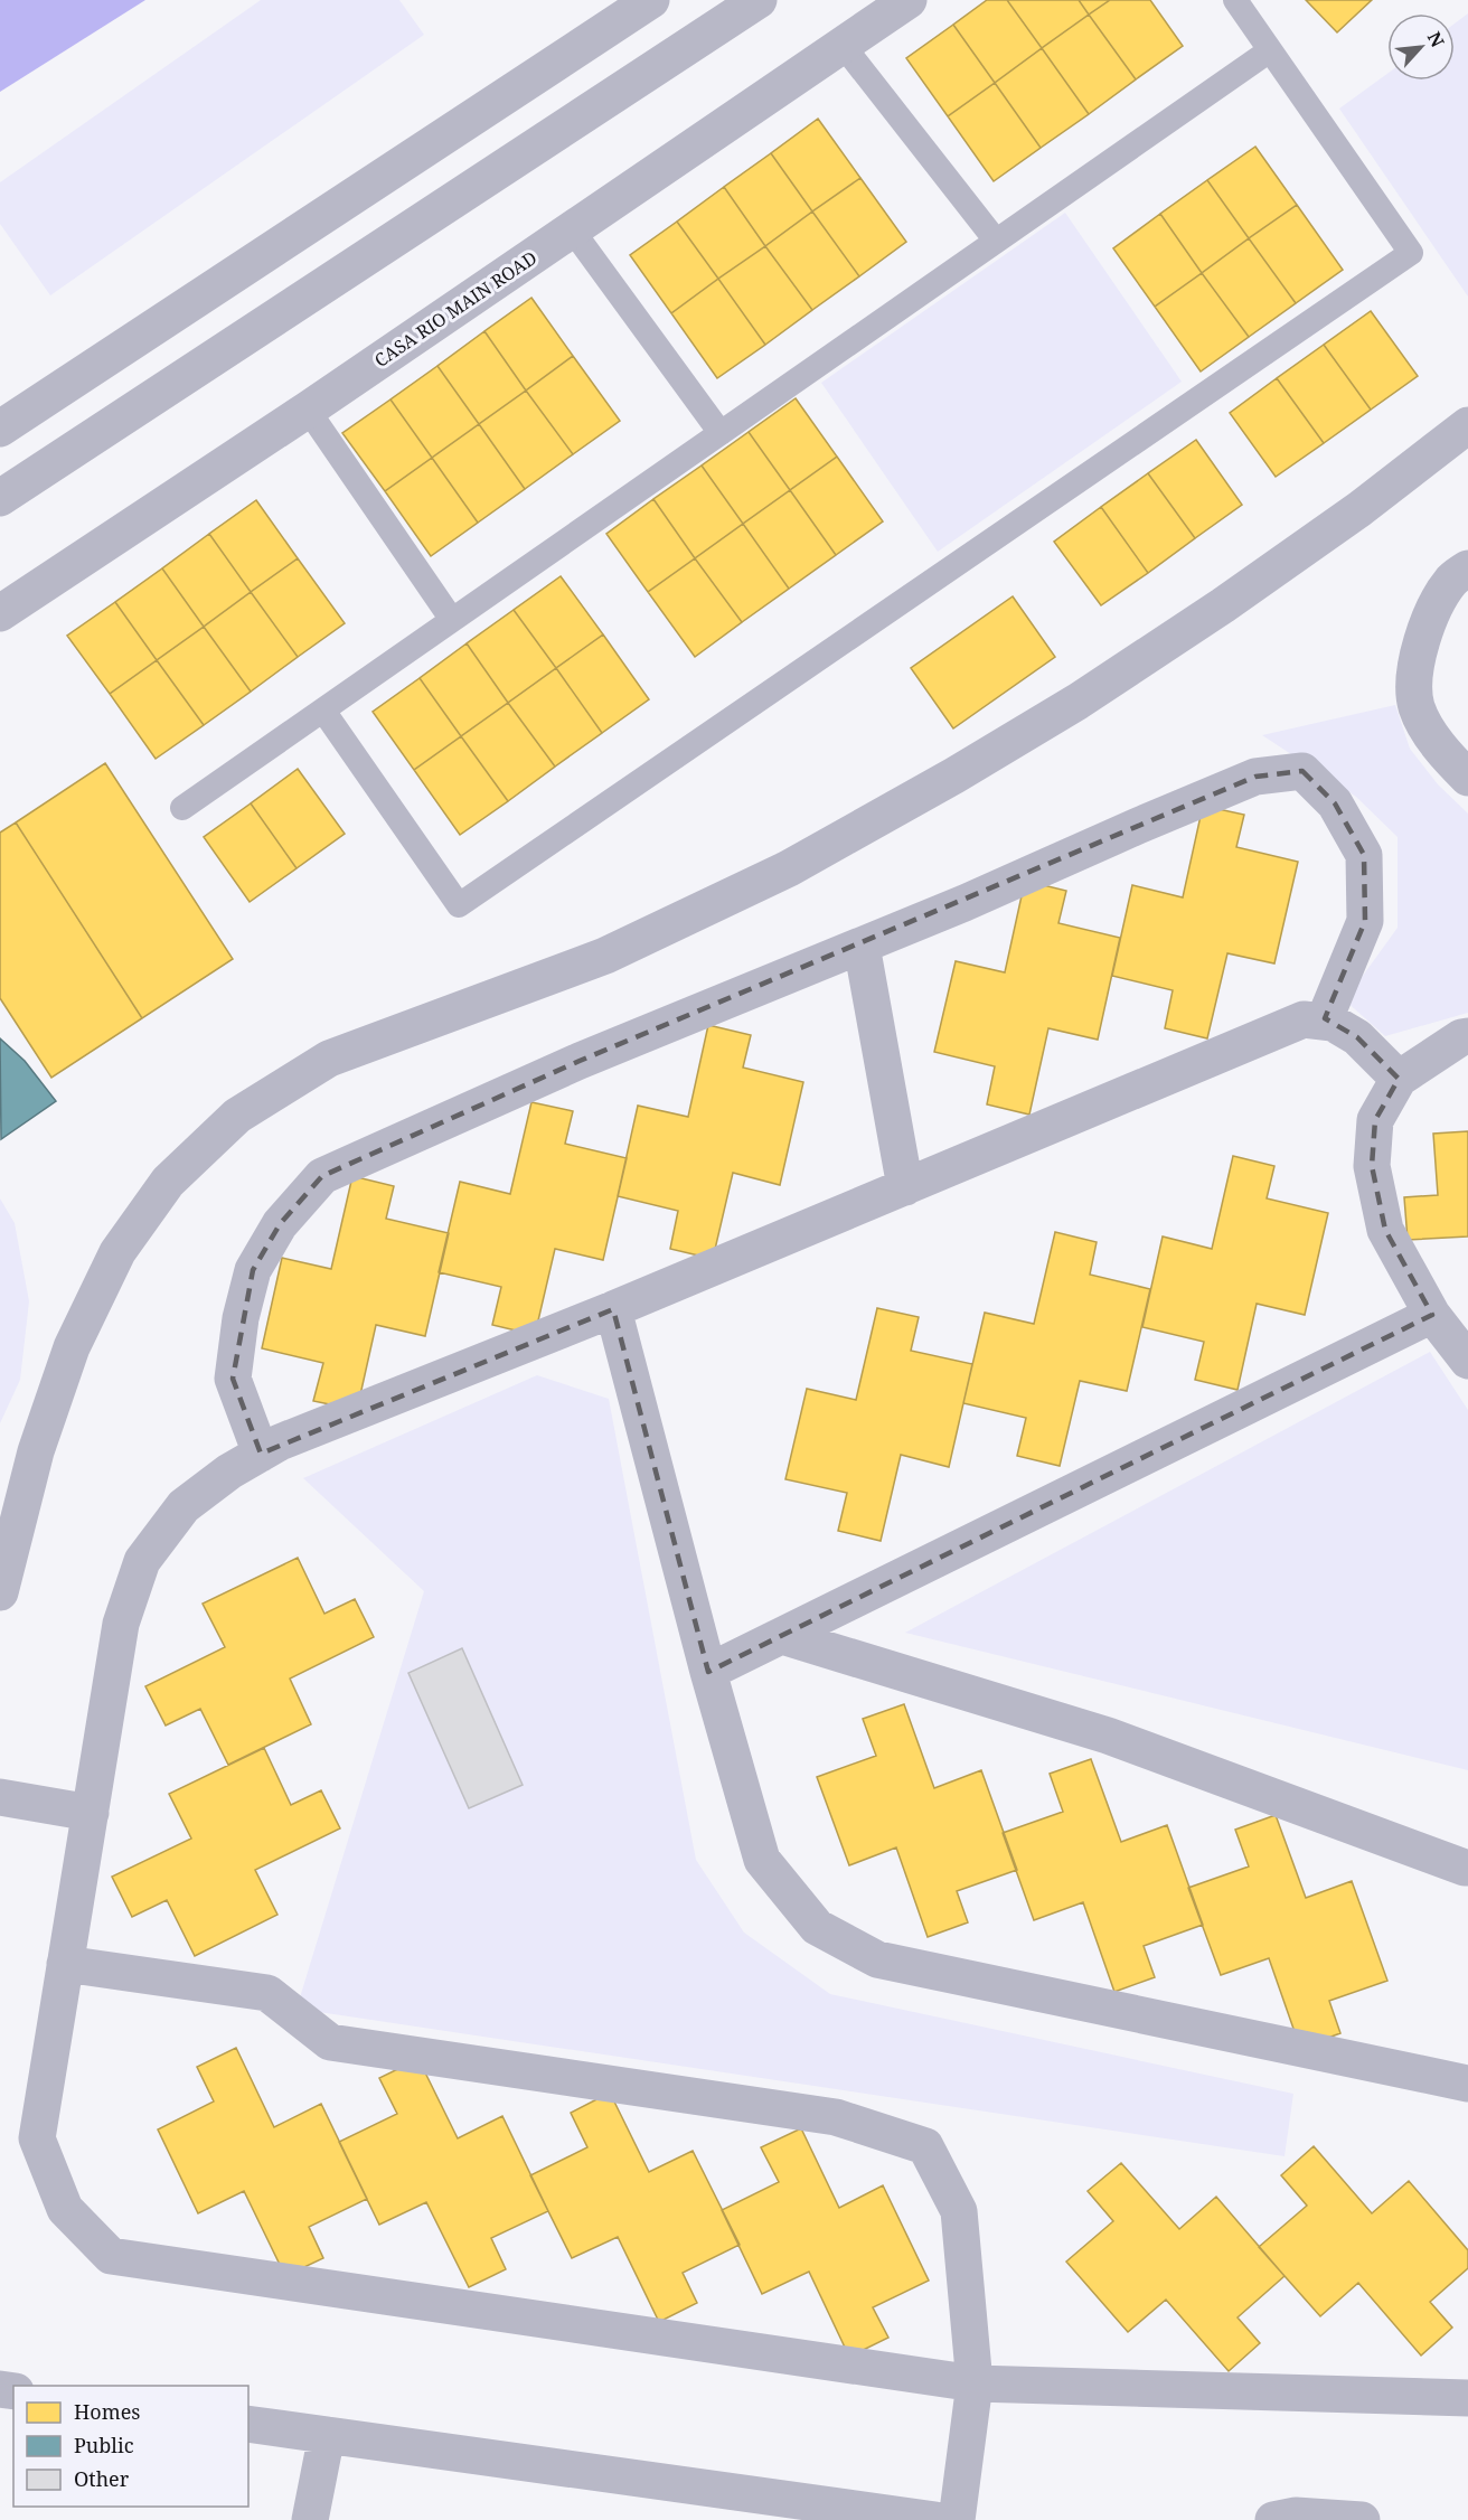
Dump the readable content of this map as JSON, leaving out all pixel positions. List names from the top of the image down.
{
  "streets": {
    "street": ["CASA RIO MAIN ROAD"]
  },
  "legend": ["Homes", "Public", "Other"],
  "north": "top right"
}
